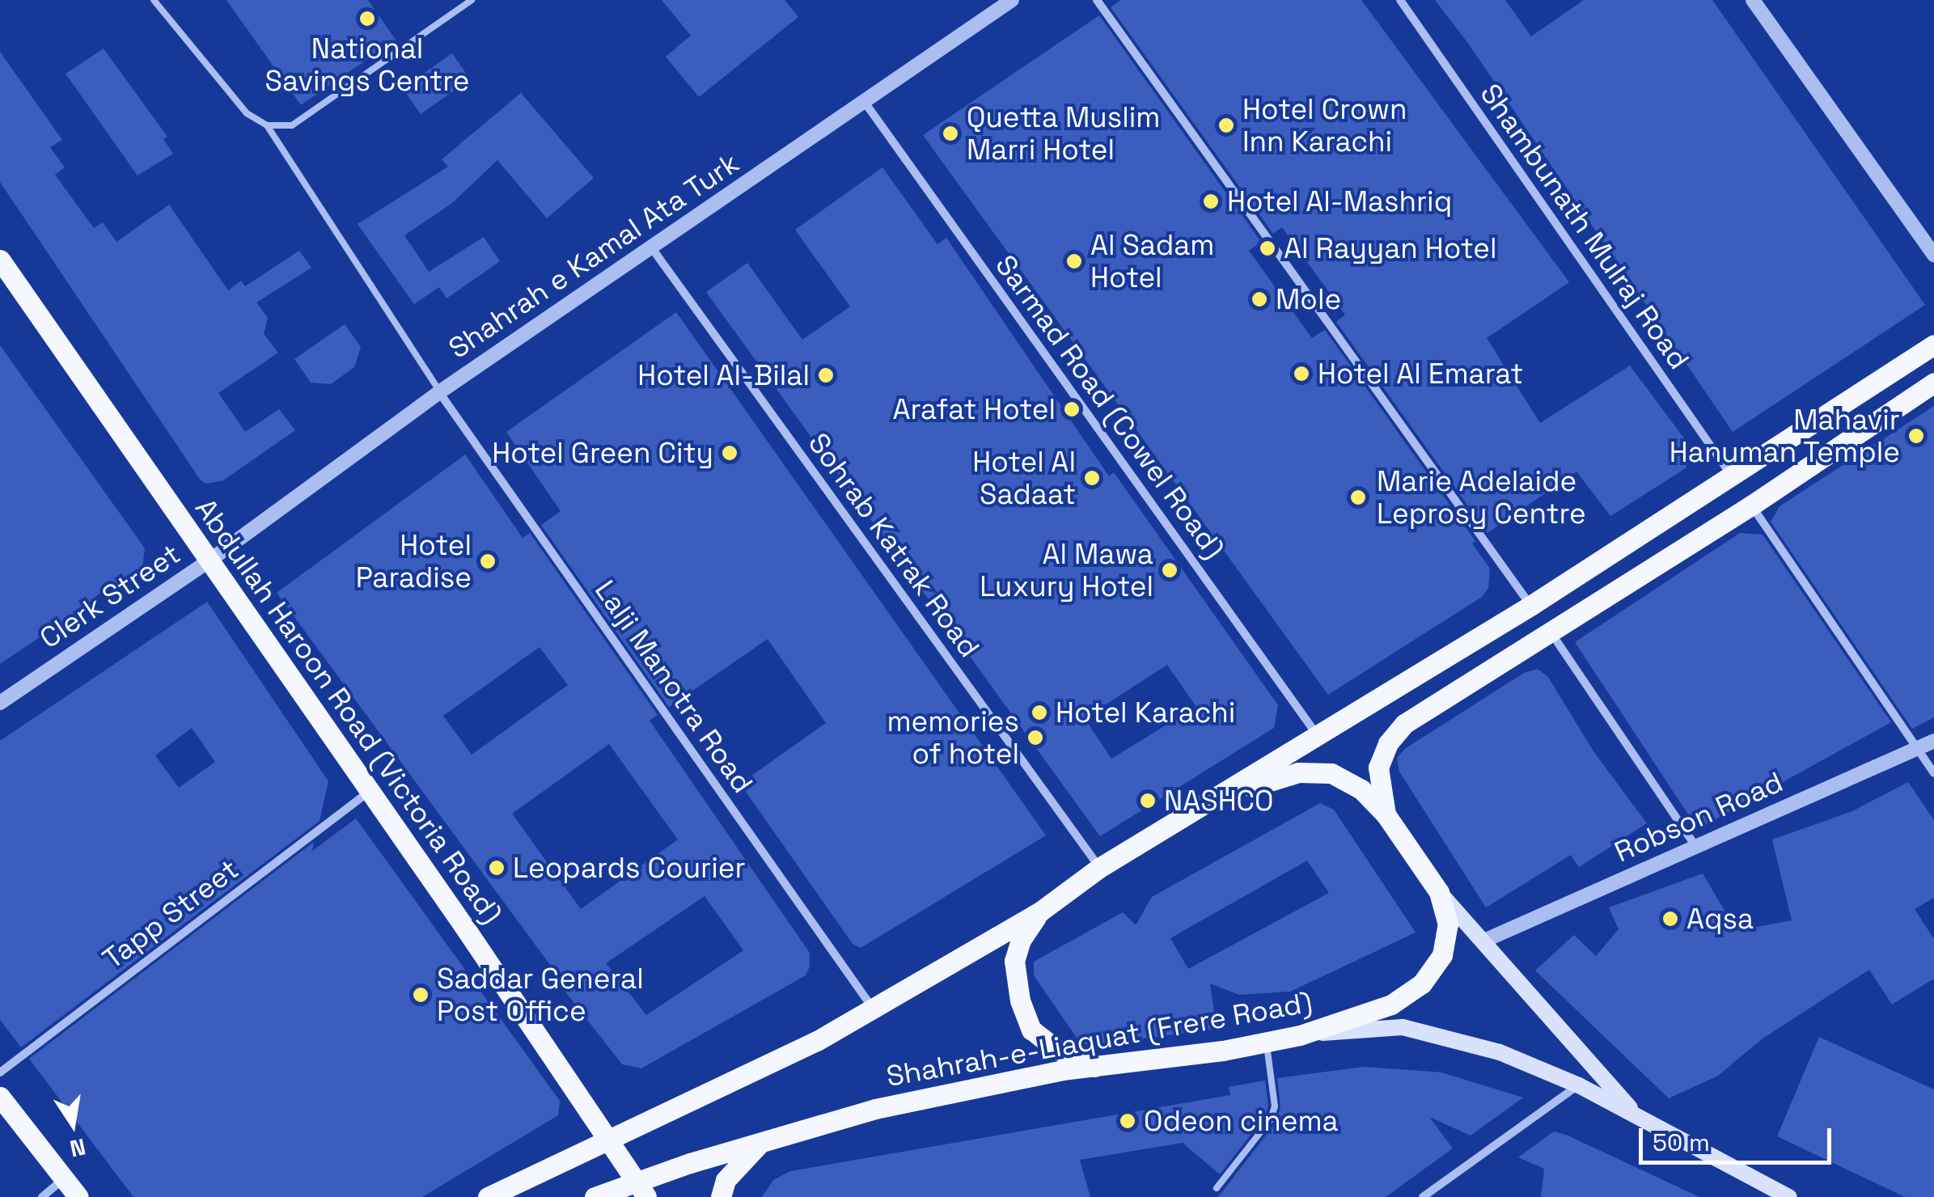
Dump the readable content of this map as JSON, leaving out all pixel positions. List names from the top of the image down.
{
  "streets": {
    "main road": ["Abdullah Haroon Road (Victoria Road)", "Shahrah-e-Liaquat (Frere Road)"],
    "street": [
      "Shambunath Mulraj Road",
      "Shahrah e Kamal Ata Turk",
      "Sarmad Road (Cowel Road)",
      "Sohrab Katrak Road",
      "Clerk Street",
      "Lalji Manotra Road",
      "Robson Road",
      "Tapp Street"
    ]
  },
  "crossings": [
    ["Shahrah e Kamal Ata Turk", "Sarmad Road (Cowel Road)"],
    ["Shahrah e Kamal Ata Turk", "Sohrab Katrak Road"],
    ["Shahrah e Kamal Ata Turk", "Clerk Street"],
    ["Shahrah e Kamal Ata Turk", "Lalji Manotra Road"],
    ["Shahrah e Kamal Ata Turk", "Abdullah Haroon Road (Victoria Road)"],
    ["Clerk Street", "Abdullah Haroon Road (Victoria Road)"],
    ["Abdullah Haroon Road (Victoria Road)", "Tapp Street"],
    ["Abdullah Haroon Road (Victoria Road)", "Shahrah-e-Liaquat (Frere Road)"]
  ],
  "places": [
    "National Savings Centre",
    "Hotel Crown Inn Karachi",
    "Quetta Muslim Marri Hotel",
    "Hotel Al-Mashriq",
    "Al Rayyan Hotel",
    "Al Sadam Hotel",
    "Mole",
    "Hotel Al Emarat",
    "Hotel Al-Bilal",
    "Arafat Hotel",
    "Mahavir Hanuman Temple",
    "Hotel Green City",
    "Hotel Al Sadaat",
    "Marie Adelaide Leprosy Centre",
    "Hotel Paradise",
    "Al Mawa Luxury Hotel",
    "Hotel Karachi",
    "memories of hotel",
    "NASHCO",
    "Leopards Courier",
    "Aqsa",
    "Saddar General Post Office",
    "Odeon cinema"
  ],
  "scale_bar": "50 m",
  "north": "bottom"
}
